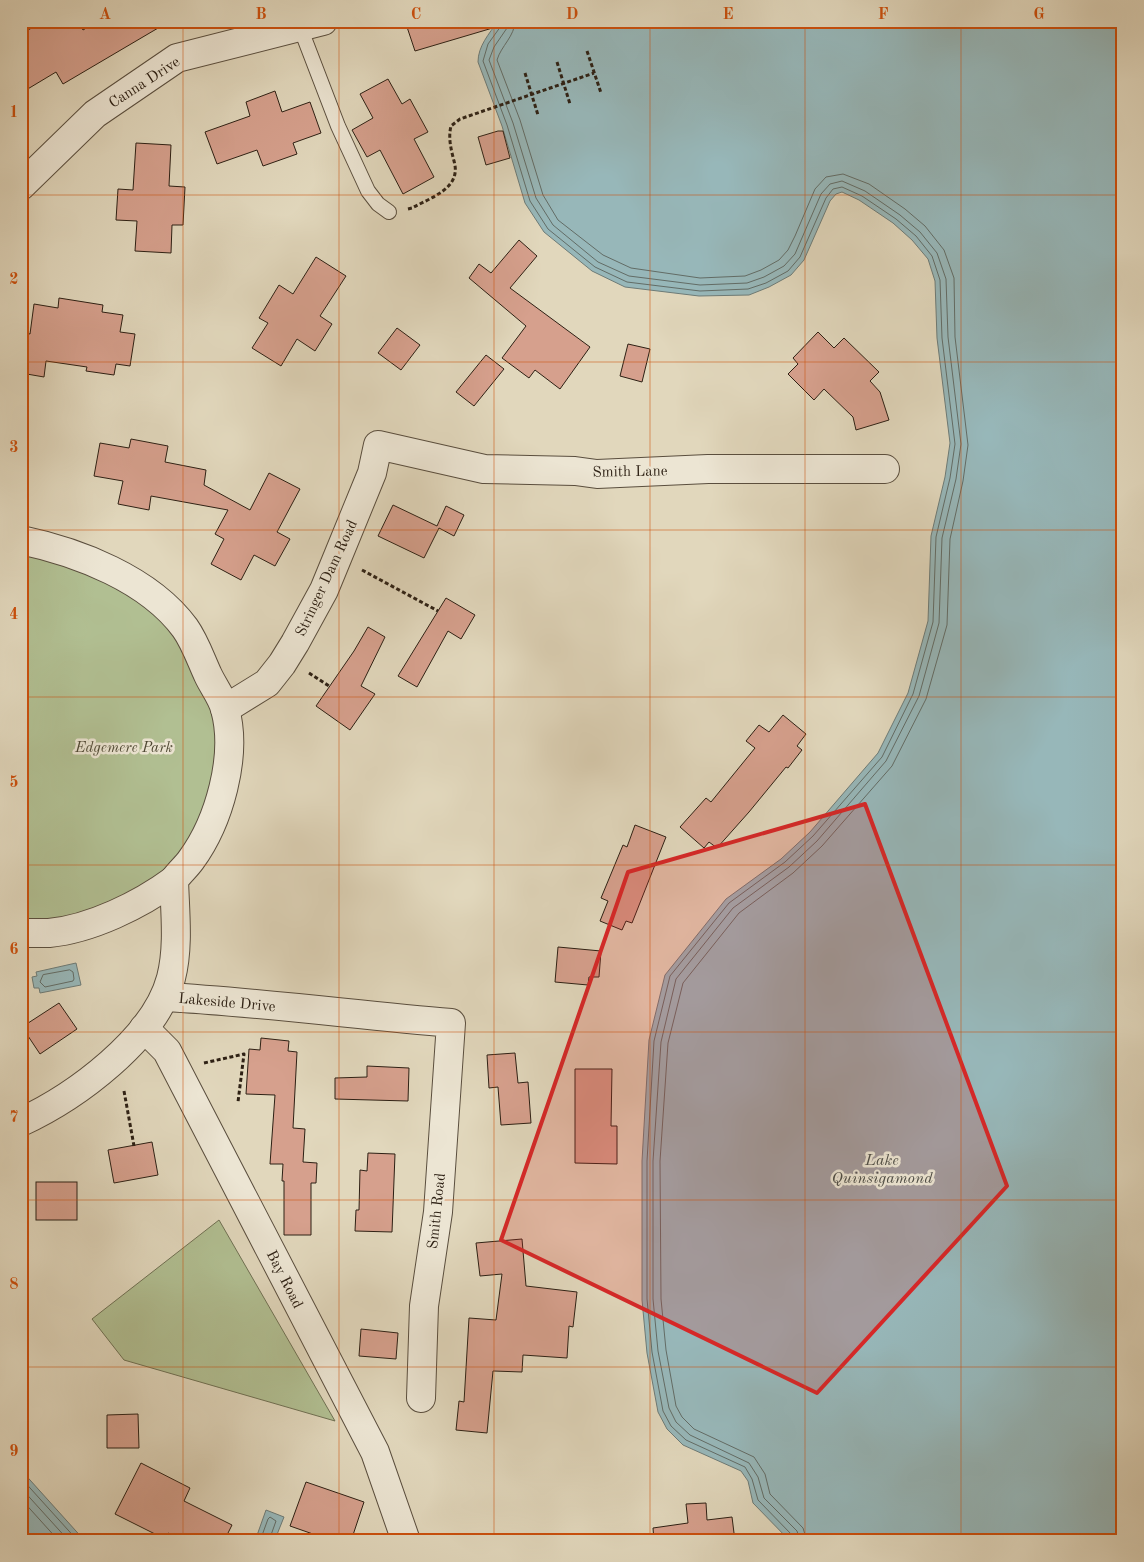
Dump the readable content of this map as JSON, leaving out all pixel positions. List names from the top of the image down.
{
  "streets": {
    "street": [
      "Canna Drive",
      "Smith Lane",
      "Stringer Dam Road",
      "Lakeside Drive",
      "Smith Road",
      "Bay Road"
    ]
  },
  "crossings": [
    ["Smith Lane", "Stringer Dam Road"],
    ["Lakeside Drive", "Smith Road"],
    ["Lakeside Drive", "Bay Road"]
  ],
  "water": ["Lake Quinsigamond"],
  "parks": ["Edgemere Park"],
  "grid": {
    "columns": [
      "A",
      "B",
      "C",
      "D",
      "E",
      "F",
      "G"
    ],
    "rows": [
      "1",
      "2",
      "3",
      "4",
      "5",
      "6",
      "7",
      "8",
      "9"
    ]
  }
}
